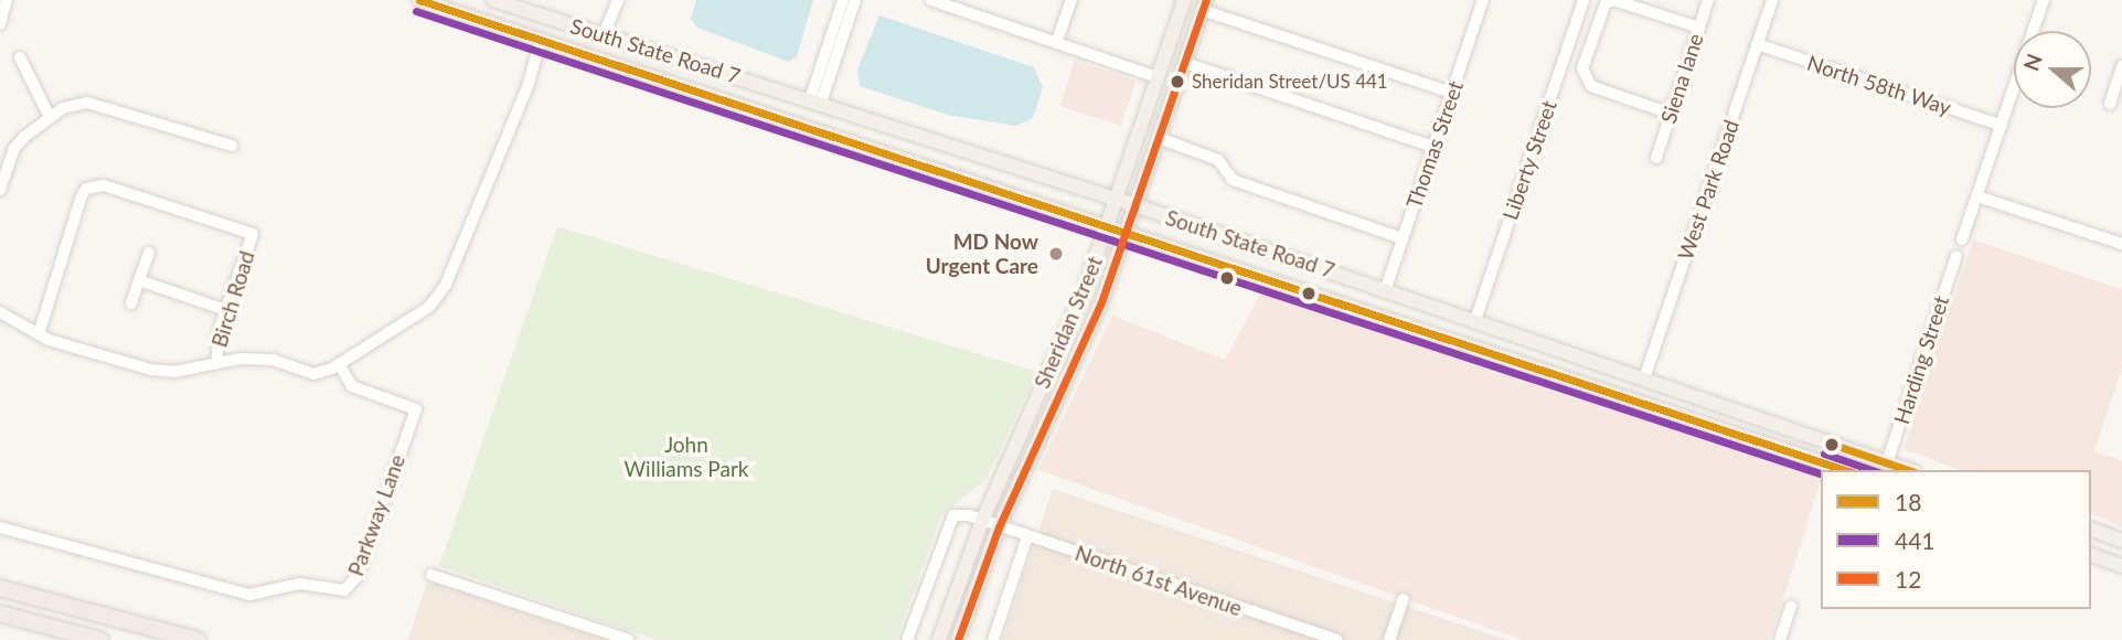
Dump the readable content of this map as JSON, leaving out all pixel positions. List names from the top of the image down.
{
  "streets": {
    "main road": ["South State Road 7", "Sheridan Street"],
    "street": [
      "Siena lane",
      "North 58th Way",
      "Thomas Street",
      "Liberty Street",
      "West Park Road",
      "Birch Road",
      "Harding Street",
      "Parkway Lane",
      "North 61st Avenue"
    ]
  },
  "crossings": [
    ["South State Road 7", "Thomas Street"],
    ["South State Road 7", "Liberty Street"],
    ["South State Road 7", "West Park Road"],
    ["South State Road 7", "Sheridan Street"],
    ["South State Road 7", "Harding Street"],
    ["North 58th Way", "West Park Road"],
    ["Sheridan Street", "North 61st Avenue"]
  ],
  "parks": ["John Williams Park"],
  "places": ["Sheridan Street/US 441", "MD Now Urgent Care"],
  "lines": ["transit line 18", "transit line 12", "transit line 441"],
  "legend": ["18", "441", "12"],
  "north": "left"
}
